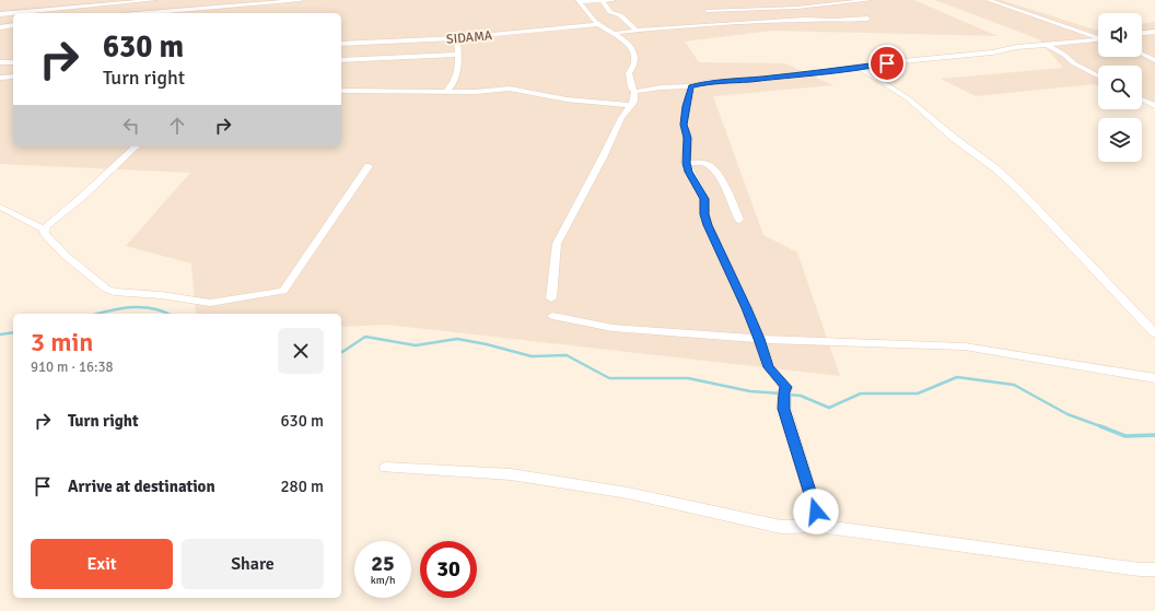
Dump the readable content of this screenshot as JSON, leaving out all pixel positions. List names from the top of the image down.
{
  "streets": {
    "street": ["SIDAMA"]
  },
  "page": {
    "turn": ["630 m", "Turn right"],
    "heading": ["3 min", "910 m · 16:38"],
    "list": [
      {
        "name": "Turn right",
        "value": "630 m"
      },
      {
        "name": "Arrive at destination",
        "value": "280 m"
      }
    ],
    "buttons": ["Exit", "Share"],
    "speed": "25 km/h",
    "limit": "30"
  }
}
